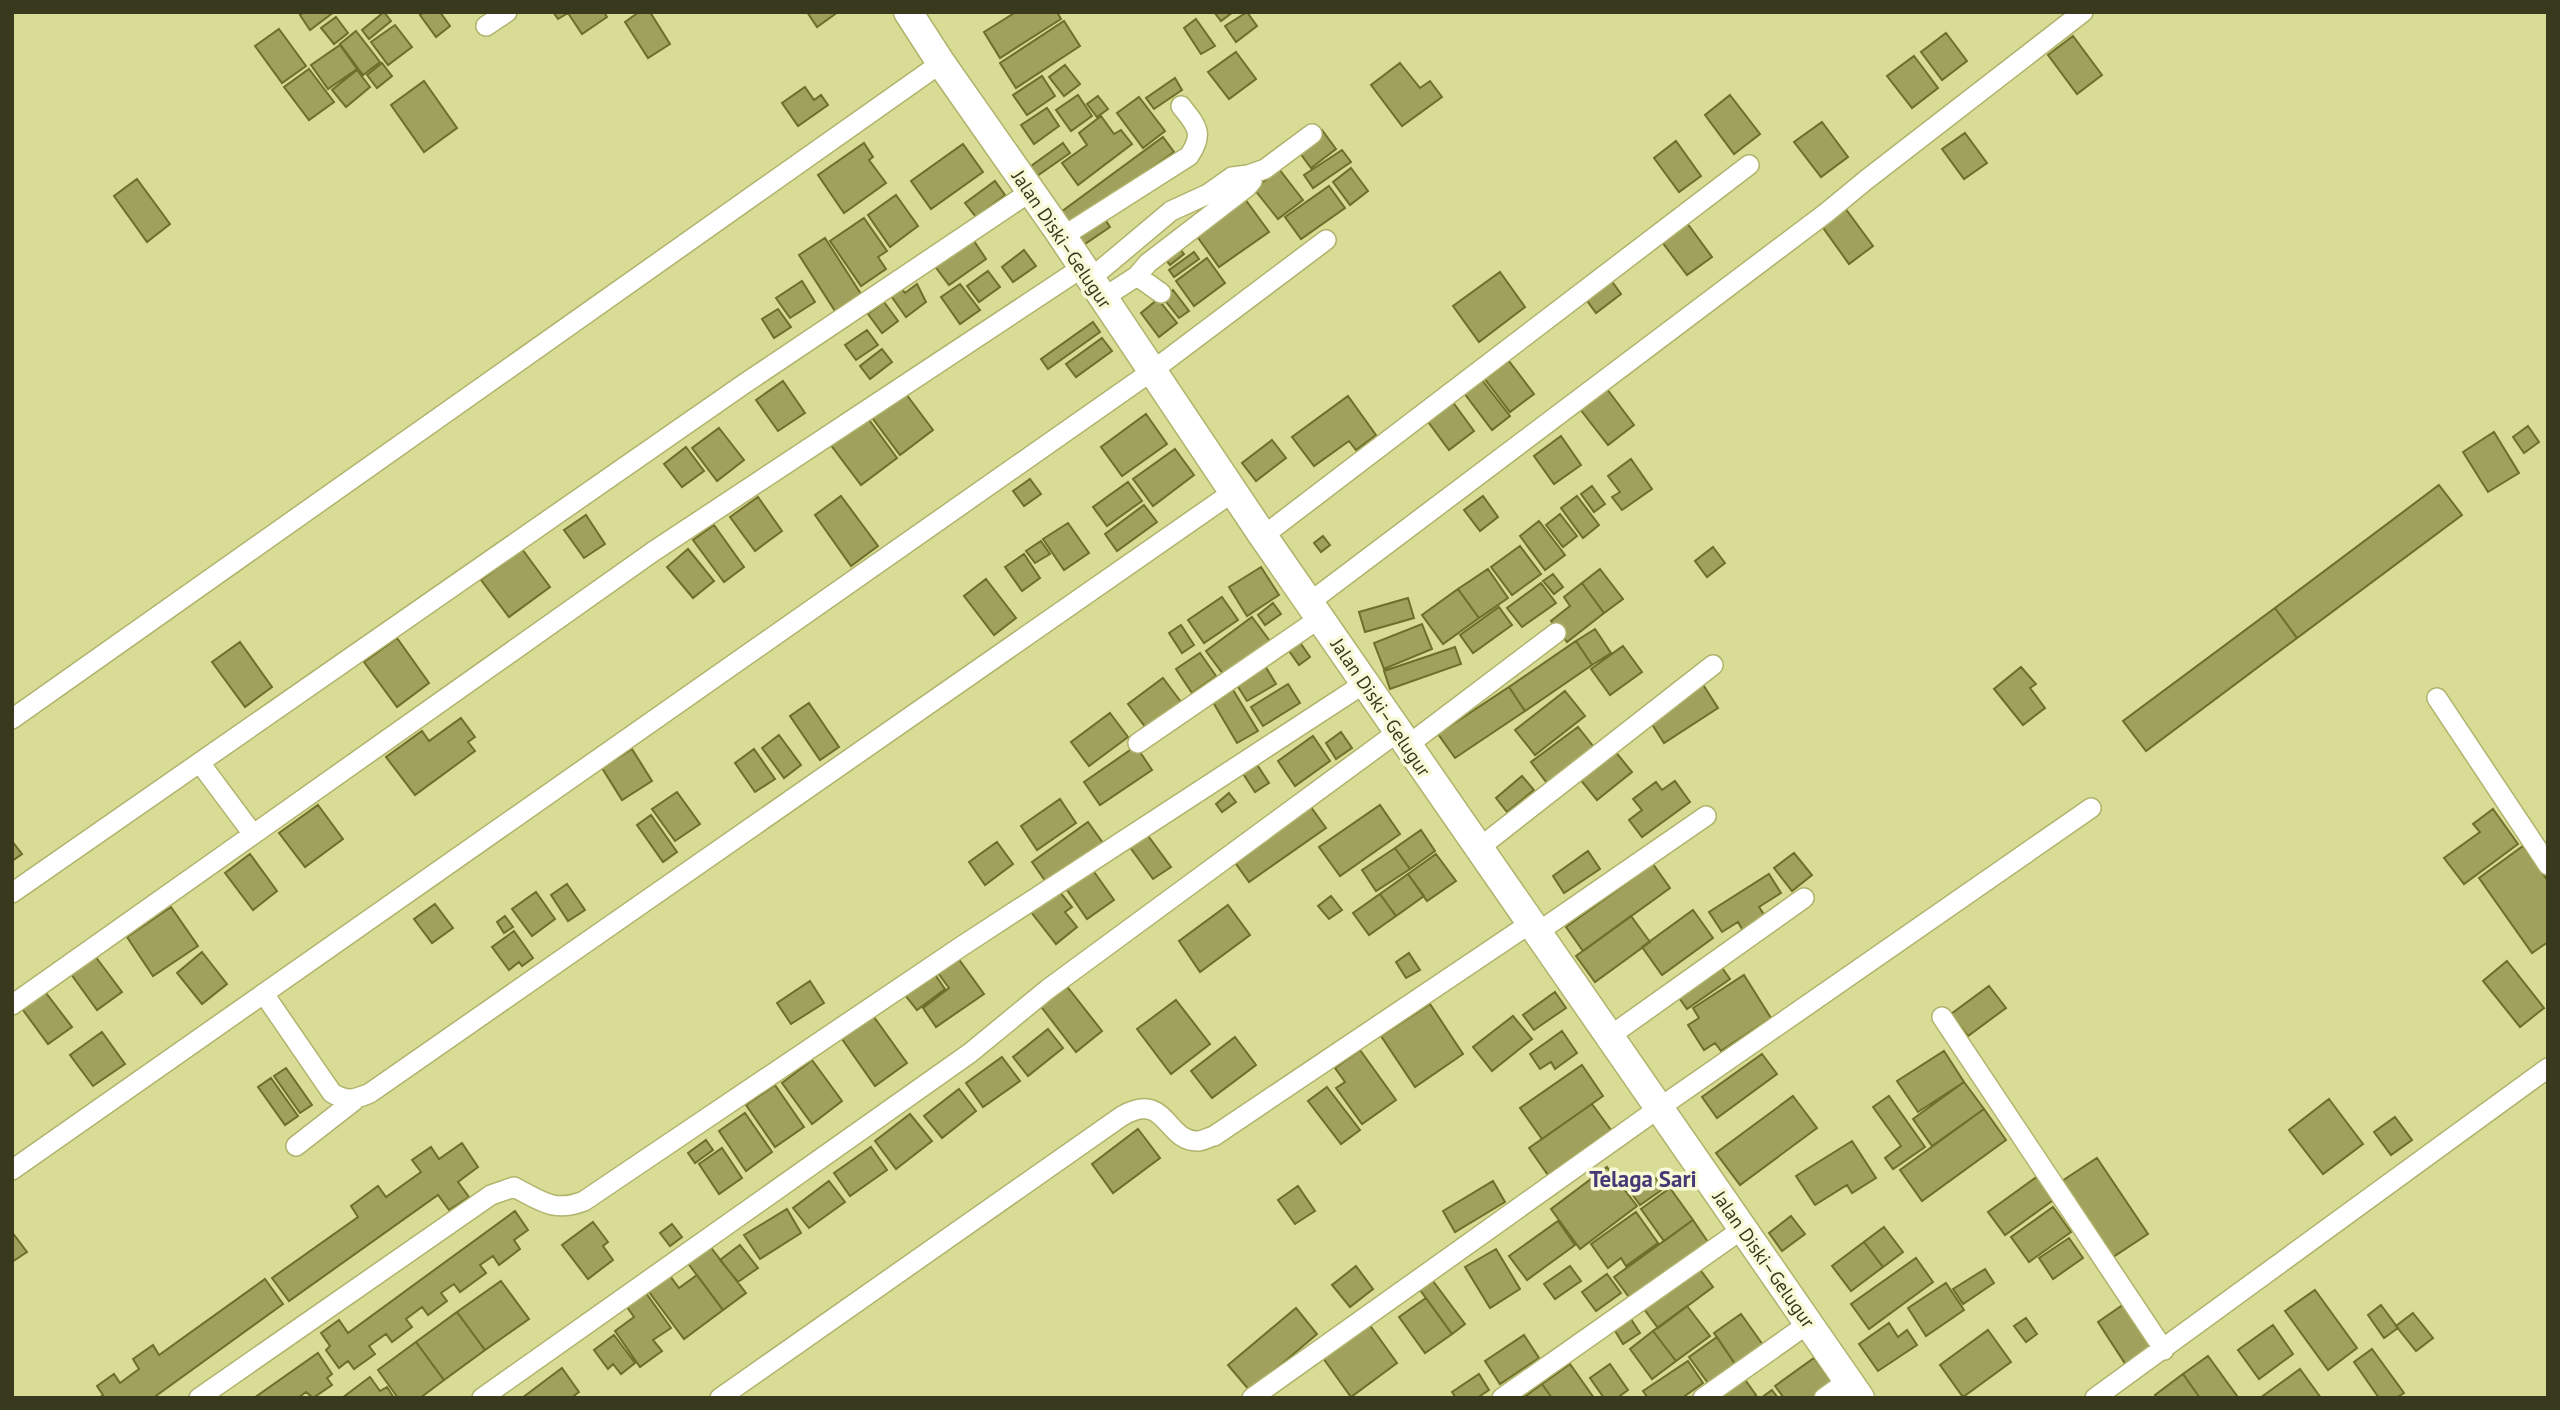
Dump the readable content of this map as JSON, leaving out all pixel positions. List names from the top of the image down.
{
  "streets": {
    "main road": ["Jalan Diski–Gelugur"]
  },
  "districts": ["Telaga Sari"]
}
